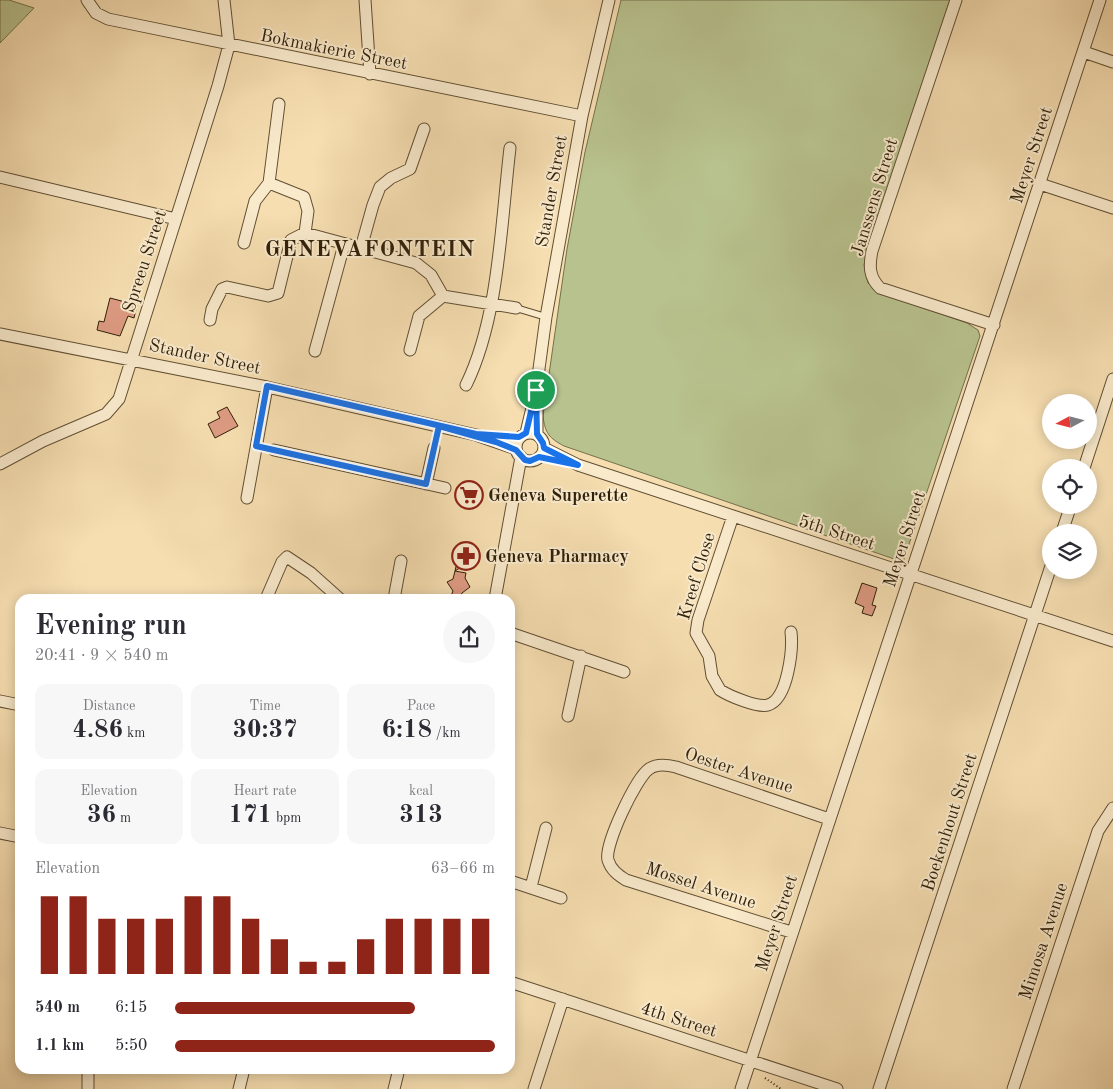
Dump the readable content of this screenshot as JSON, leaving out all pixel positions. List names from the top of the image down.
{
  "streets": {
    "street": [
      "Bokmakierie Street",
      "Meyer Street",
      "Stander Street",
      "Janssens Street",
      "Spreeu Street",
      "5th Street",
      "Kreef Close",
      "Oester Avenue",
      "Boekenhout Street",
      "Mossel Avenue",
      "Mimosa Avenue",
      "4th Street"
    ]
  },
  "crossings": [
    ["Bokmakierie Street", "Stander Street"],
    ["Bokmakierie Street", "Spreeu Street"],
    ["Meyer Street", "Janssens Street"],
    ["Meyer Street", "5th Street"],
    ["Meyer Street", "Oester Avenue"],
    ["Meyer Street", "Mossel Avenue"],
    ["Meyer Street", "4th Street"],
    ["Stander Street", "Spreeu Street"],
    ["Stander Street", "5th Street"],
    ["5th Street", "Kreef Close"],
    ["5th Street", "Boekenhout Street"],
    ["Oester Avenue", "Mossel Avenue"]
  ],
  "districts": ["GENEVAFONTEIN"],
  "places": {
    "supermarket": ["Geneva Superette"],
    "pharmacy": ["Geneva Pharmacy"]
  },
  "north": "left",
  "page": {
    "heading": ["Evening run", "20:41 · 9 × 540 m"],
    "stats": [
      ["Distance", "4.86 km"],
      ["Time", "30:37"],
      ["Pace", "6:18 /km"],
      ["Elevation", "36 m"],
      ["Heart rate", "171 bpm"],
      ["kcal", "313"]
    ],
    "chart": ["Elevation", "63–66 m"],
    "list": [
      {
        "name": "540 m",
        "note": "6:15"
      },
      {
        "name": "1.1 km",
        "note": "5:50"
      }
    ]
  }
}
